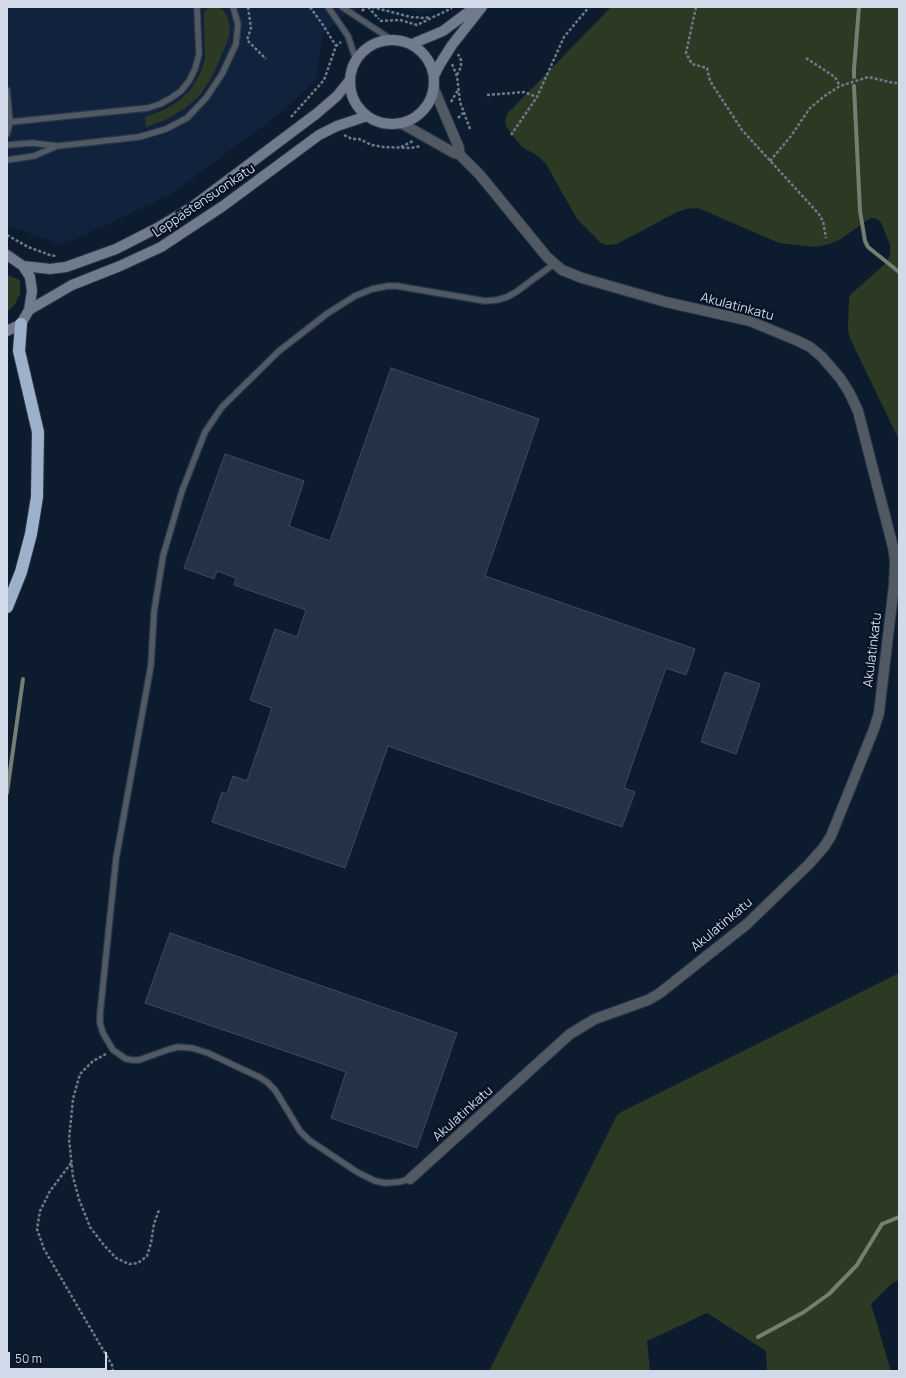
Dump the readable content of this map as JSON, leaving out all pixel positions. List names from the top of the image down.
{
  "streets": {
    "main road": ["Leppästensuonkatu"],
    "street": ["Akulatinkatu"]
  },
  "crossings": [
    ["Leppästensuonkatu", "Akulatinkatu"]
  ],
  "scale_bar": "50 m"
}
